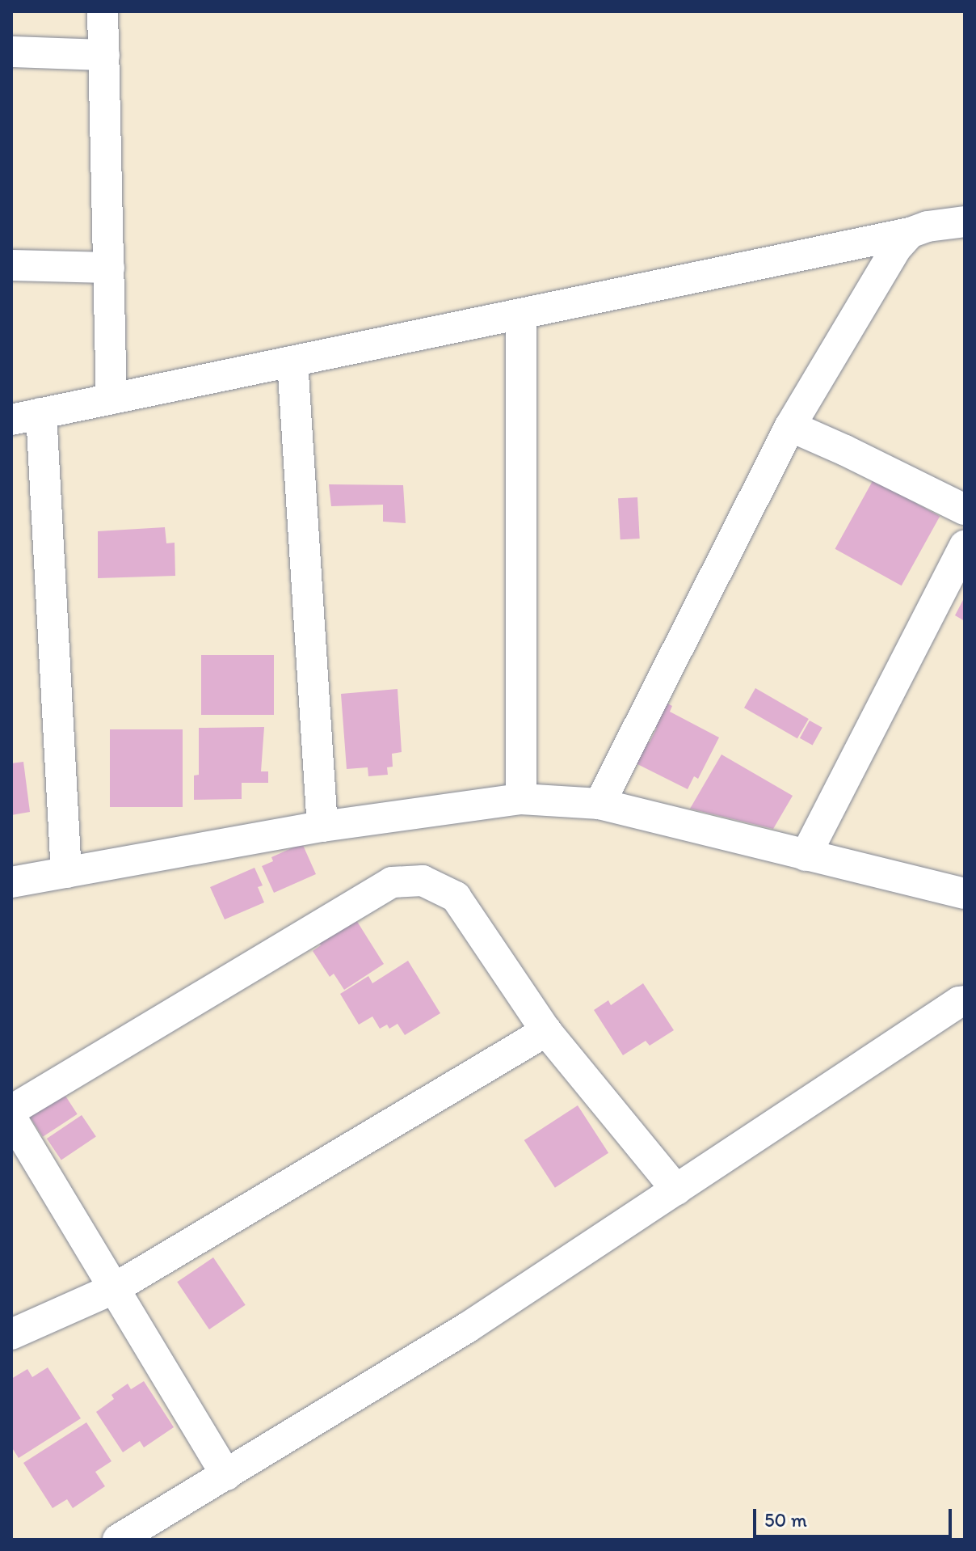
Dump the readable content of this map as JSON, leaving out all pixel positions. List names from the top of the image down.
{
  "scale_bar": "50 m"
}
